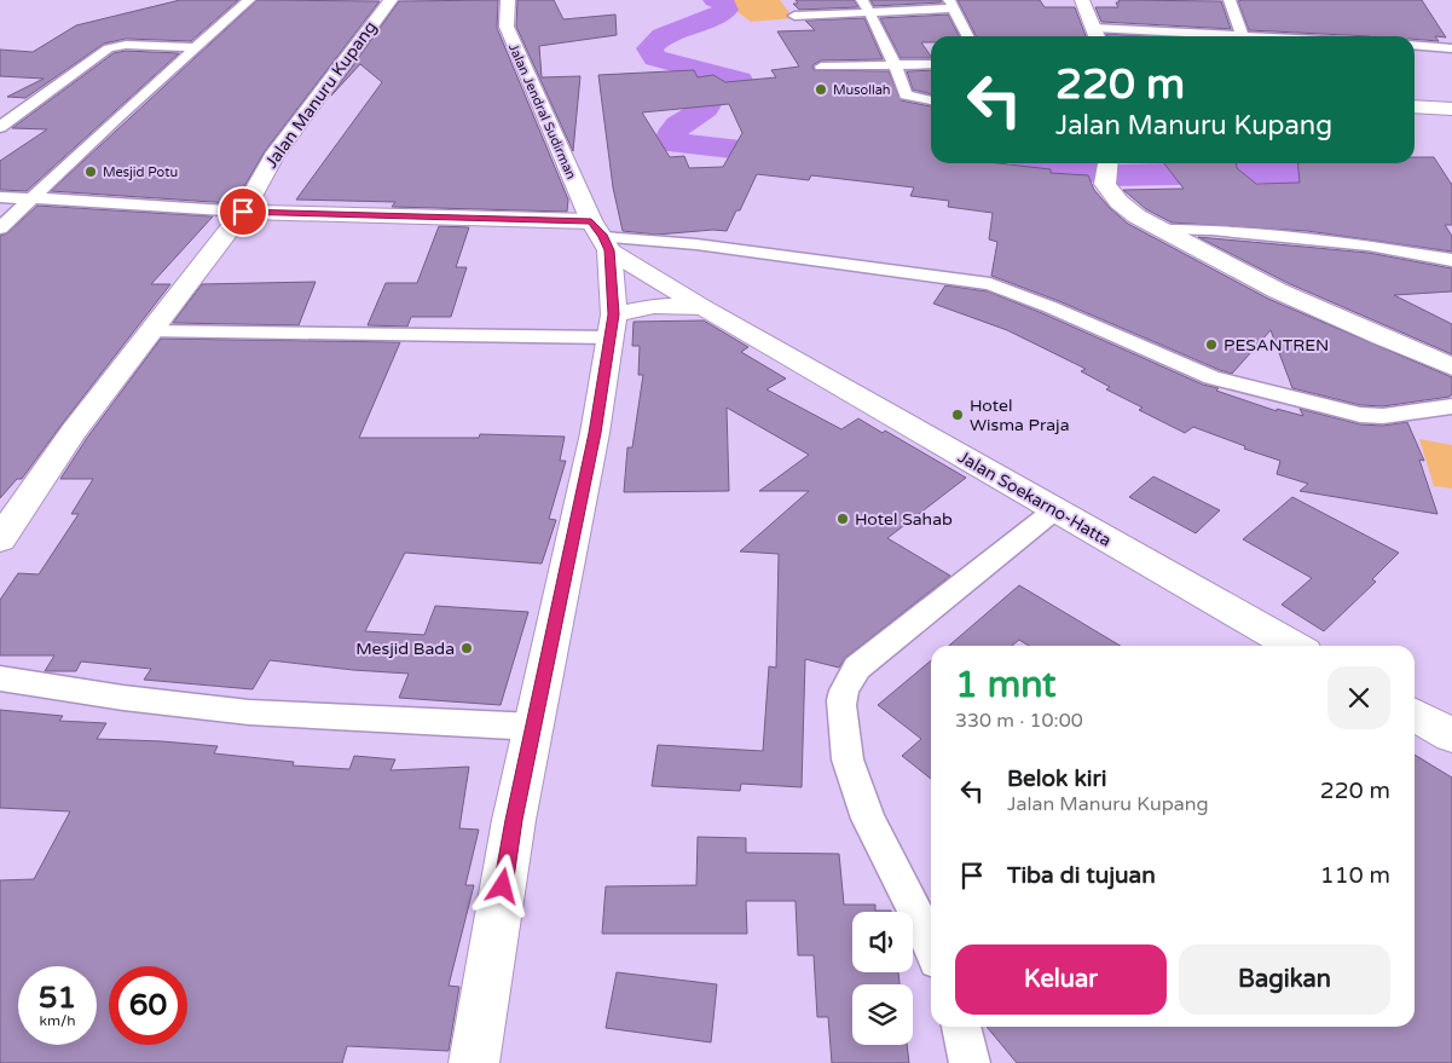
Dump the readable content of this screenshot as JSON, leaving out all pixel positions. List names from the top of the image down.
{
  "streets": {
    "main road": ["Jalan Manuru Kupang", "Jalan Jendral Sudirman", "Jalan Soekarno-Hatta"]
  },
  "places": [
    "Musollah",
    "Mesjid Potu",
    "PESANTREN",
    "Hotel Wisma Praja",
    "Hotel Sahab",
    "Mesjid Bada"
  ],
  "page": {
    "turn": ["220 m", "Jalan Manuru Kupang"],
    "heading": ["1 mnt", "330 m · 10:00"],
    "list": [
      {
        "name": "Belok kiri",
        "note": "Jalan Manuru Kupang",
        "value": "220 m"
      },
      {
        "name": "Tiba di tujuan",
        "value": "110 m"
      }
    ],
    "buttons": ["Keluar", "Bagikan"],
    "speed": "51 km/h",
    "limit": "60"
  }
}
